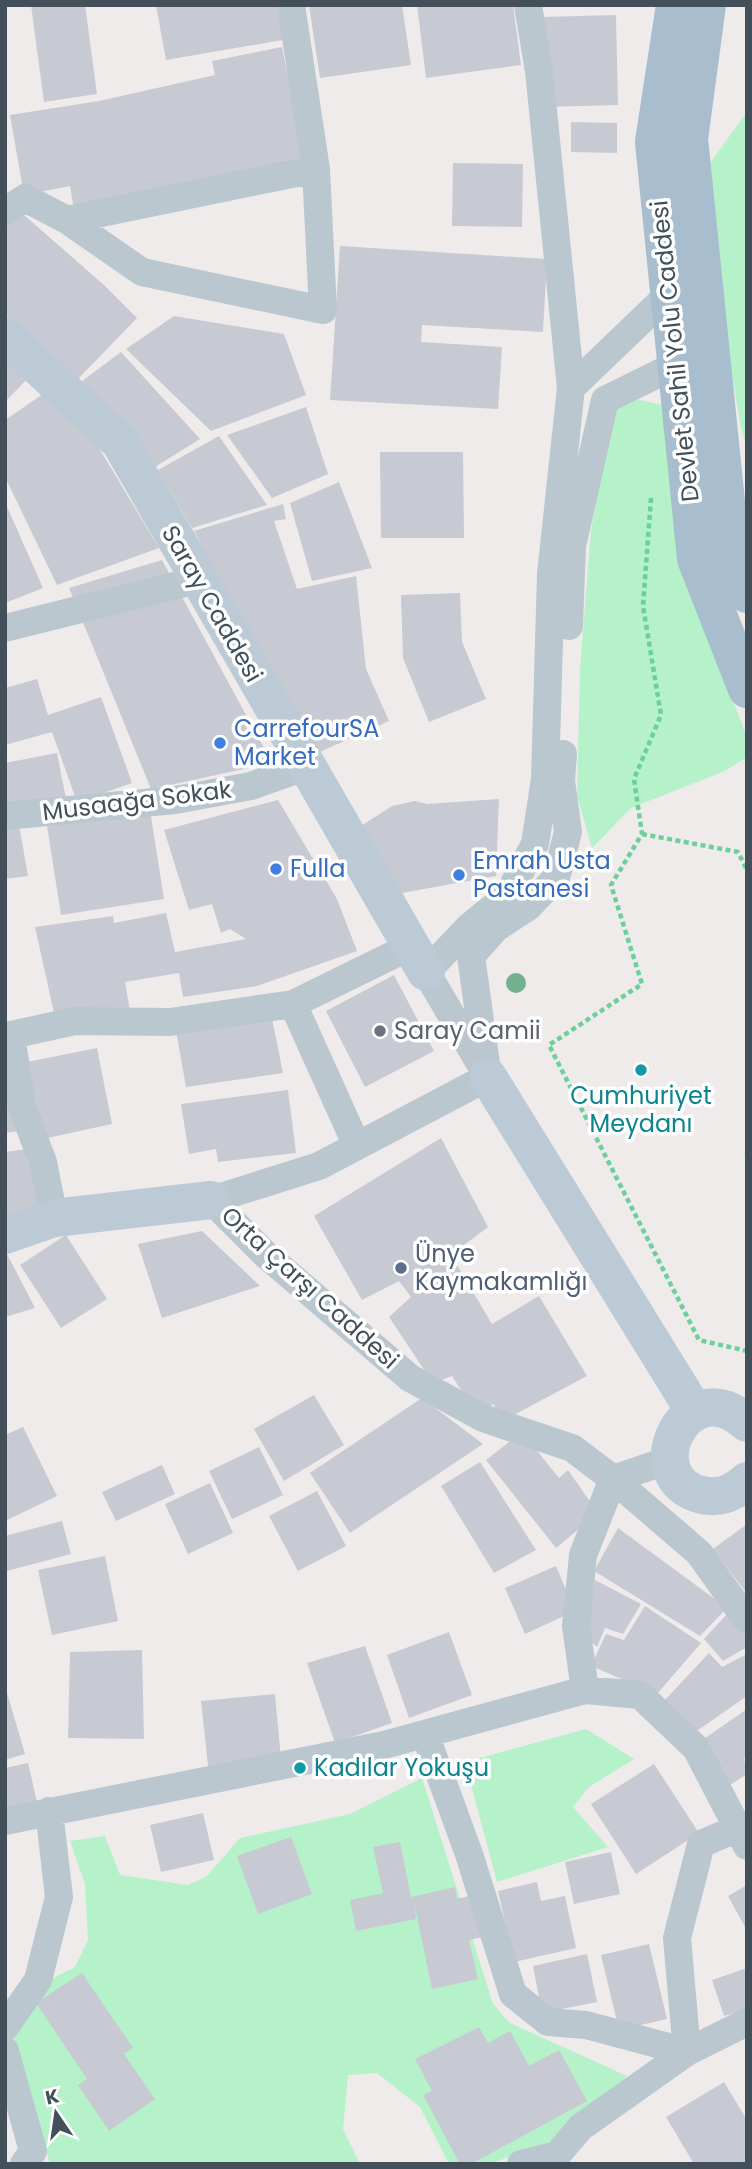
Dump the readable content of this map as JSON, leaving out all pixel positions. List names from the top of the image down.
{
  "streets": {
    "main road": ["Devlet Sahil Yolu Caddesi"],
    "street": ["Saray Caddesi", "Musaağa Sokak", "Orta Çarşı Caddesi"]
  },
  "crossings": [
    ["Saray Caddesi", "Musaağa Sokak"]
  ],
  "places": [
    "CarrefourSA Market",
    "Fulla",
    "Emrah Usta Pastanesi",
    "Saray Camii",
    "Cumhuriyet Meydanı",
    "Ünye Kaymakamlığı",
    "Kadılar Yokuşu"
  ],
  "north": "top"
}
